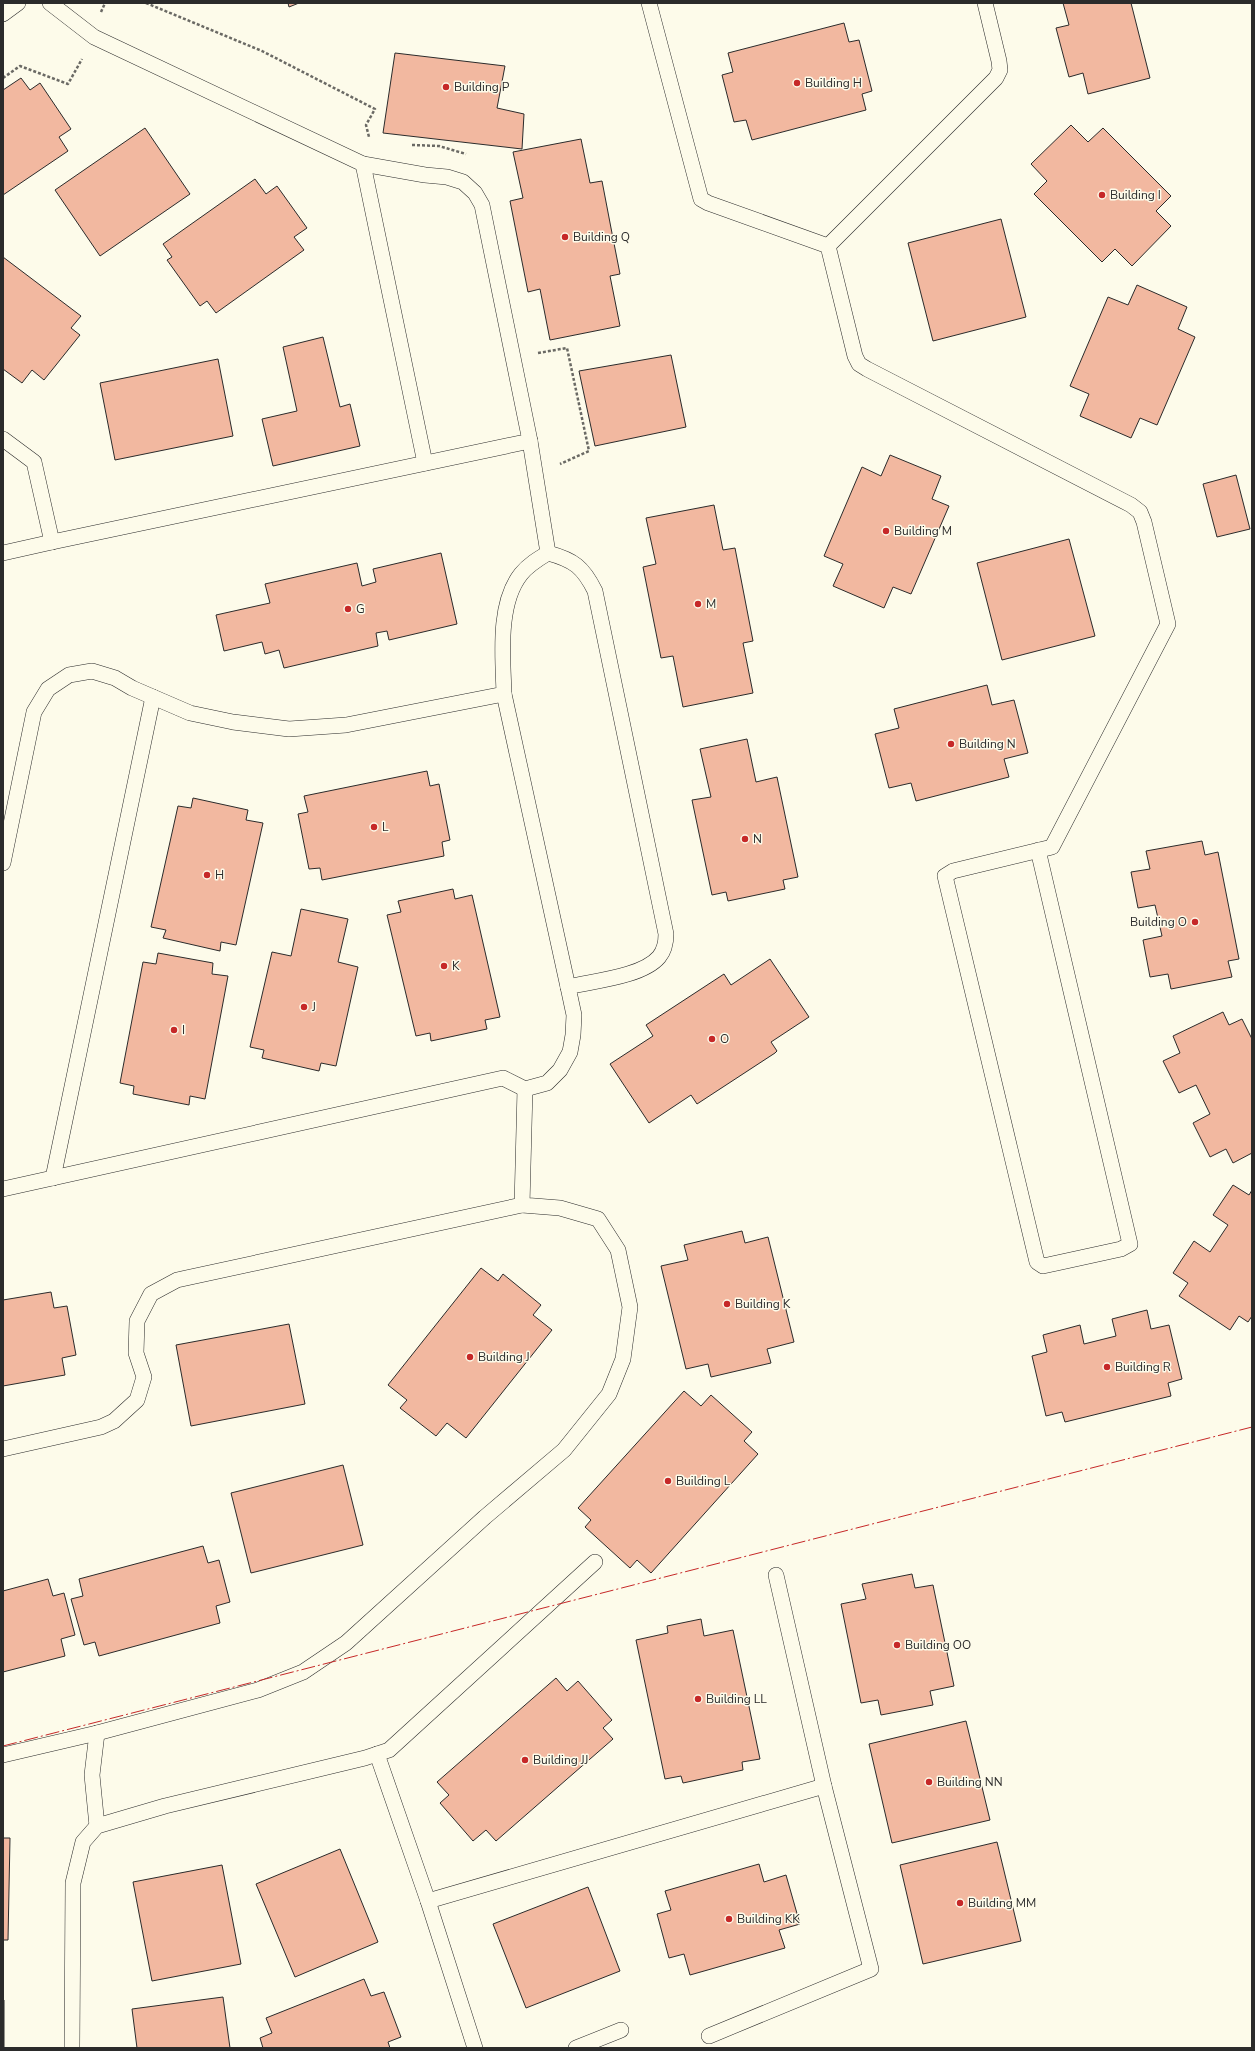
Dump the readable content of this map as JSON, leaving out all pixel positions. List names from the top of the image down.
{
  "places": [
    "Building H",
    "Building P",
    "Building I",
    "Building Q",
    "Building M",
    "M",
    "G",
    "Building N",
    "L",
    "N",
    "H",
    "Building O",
    "K",
    "J",
    "I",
    "O",
    "Building K",
    "Building J",
    "Building R",
    "Building L",
    "Building OO",
    "Building LL",
    "Building JJ",
    "Building NN",
    "Building MM",
    "Building KK"
  ]
}
